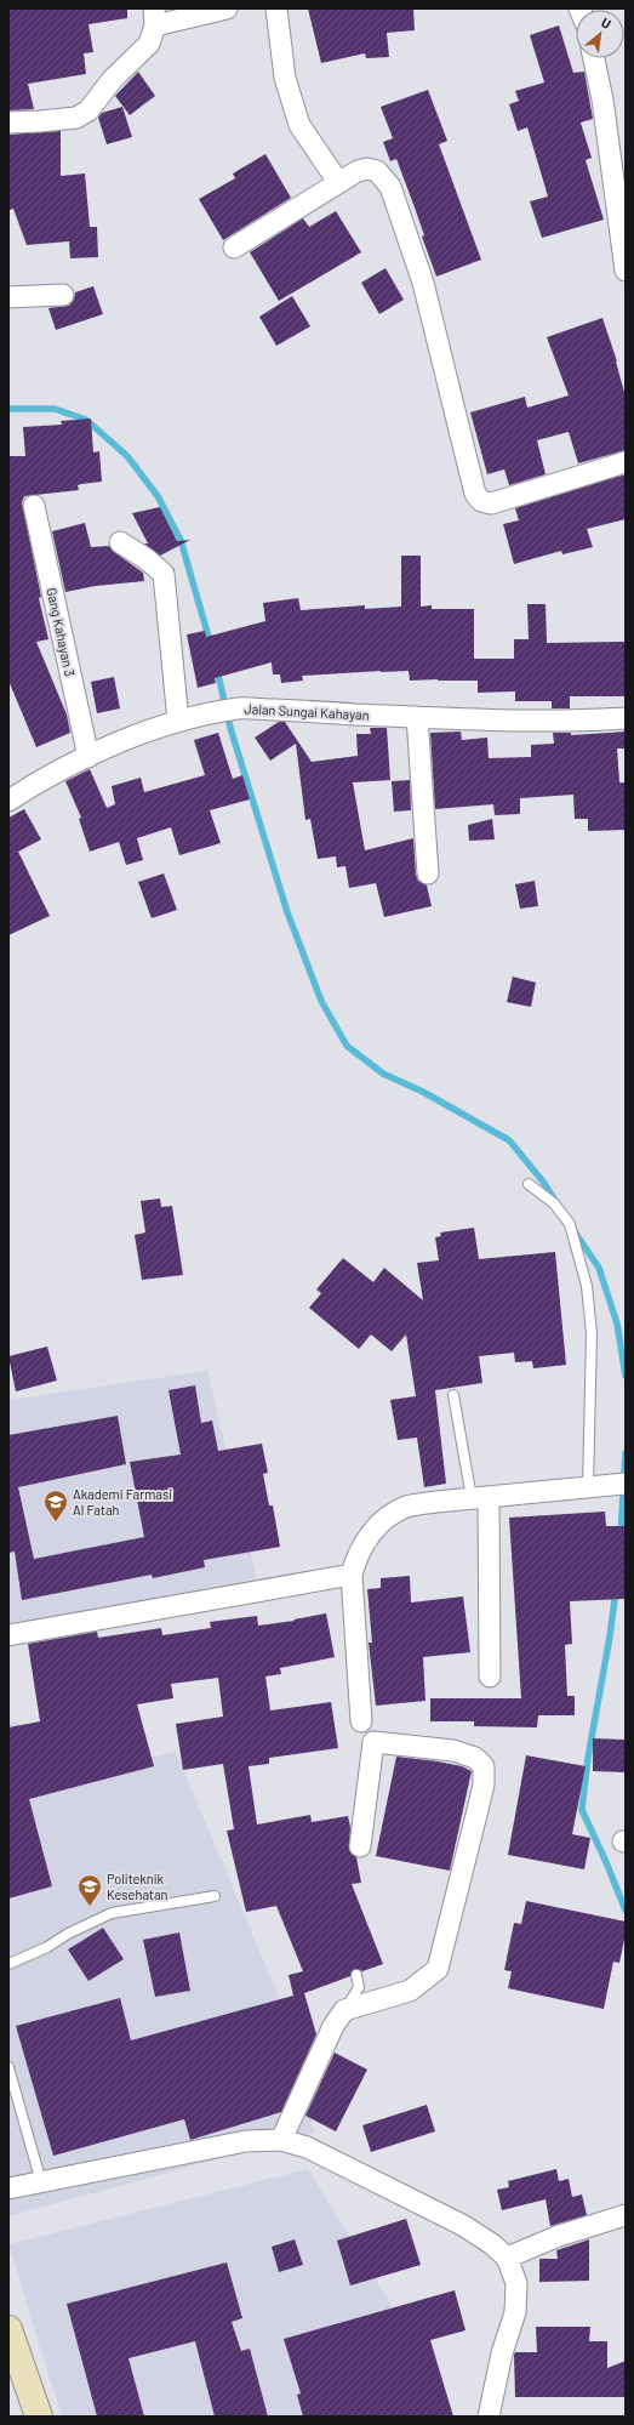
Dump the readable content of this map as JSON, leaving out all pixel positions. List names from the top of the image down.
{
  "streets": {
    "street": ["Gang Kahayan 3", "Jalan Sungai Kahayan"]
  },
  "crossings": [
    ["Gang Kahayan 3", "Jalan Sungai Kahayan"]
  ],
  "places": {
    "school or university": ["Akademi Farmasi Al Fatah", "Politeknik Kesehatan"]
  },
  "north": "top right"
}
